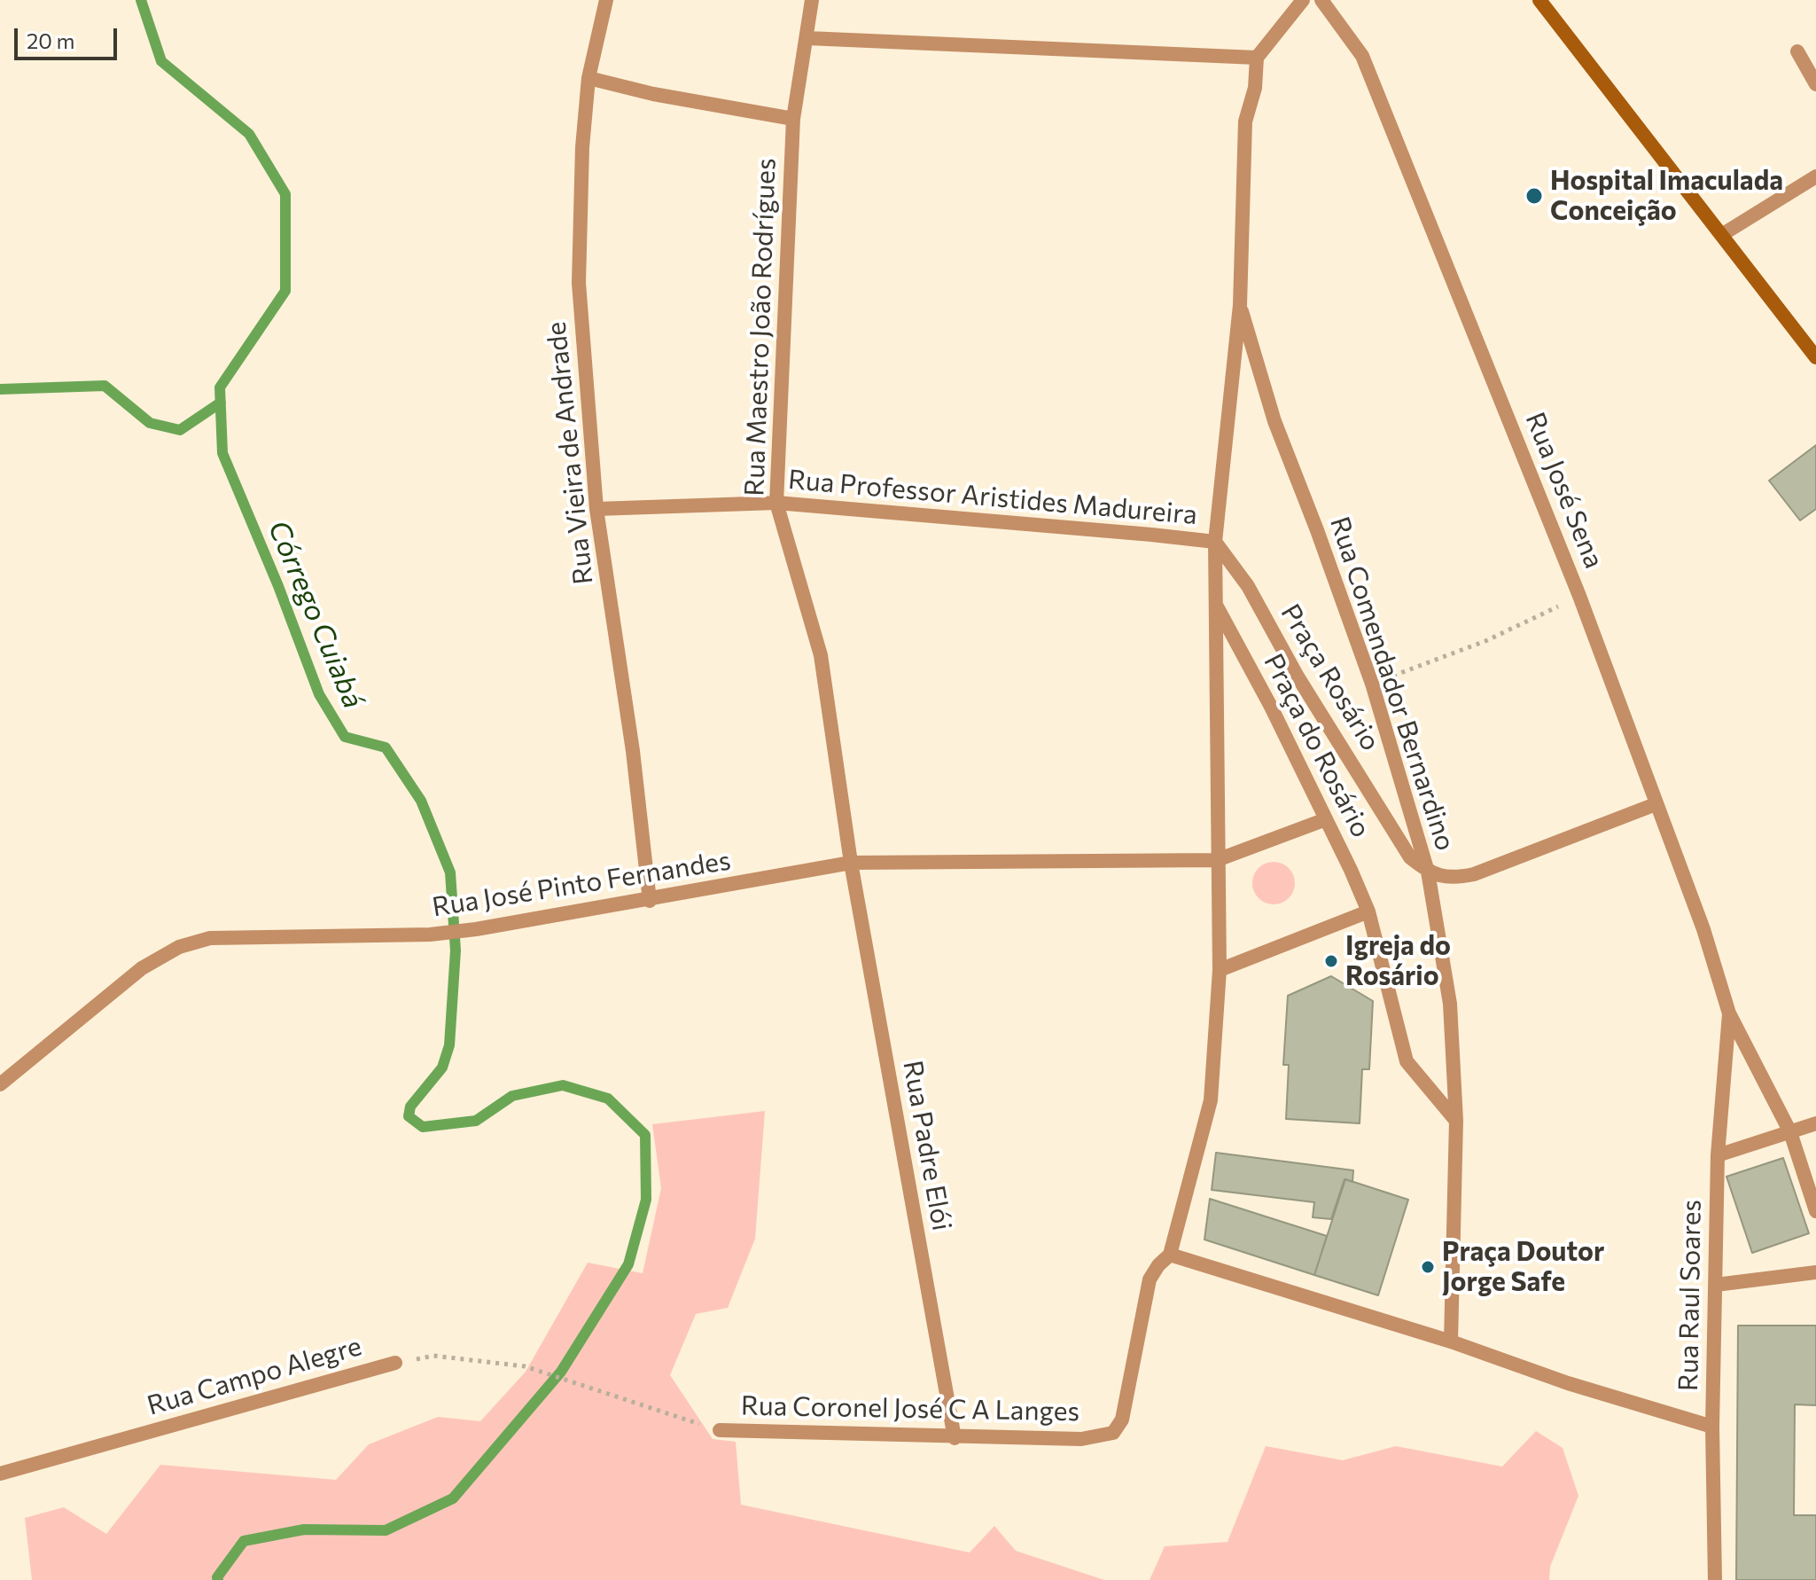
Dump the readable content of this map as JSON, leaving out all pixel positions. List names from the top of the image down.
{
  "streets": {
    "street": [
      "Rua Maestro João Rodrígues",
      "Rua Vieira de Andrade",
      "Rua José Sena",
      "Rua Professor Aristides Madureira",
      "Praça Rosário",
      "Rua Comendador Bernardino",
      "Praça do Rosário",
      "Rua José Pinto Fernandes",
      "Rua Padre Elói",
      "Rua Raul Soares",
      "Rua Campo Alegre",
      "Rua Coronel José C A Langes"
    ]
  },
  "crossings": [
    ["Rua Maestro João Rodrígues", "Rua Professor Aristides Madureira"],
    ["Rua Maestro João Rodrígues", "Rua José Pinto Fernandes"],
    ["Rua Maestro João Rodrígues", "Rua Padre Elói"],
    ["Rua Vieira de Andrade", "Rua Professor Aristides Madureira"],
    ["Rua Vieira de Andrade", "Rua José Pinto Fernandes"],
    ["Rua José Sena", "Rua Raul Soares"],
    ["Rua Professor Aristides Madureira", "Praça Rosário"],
    ["Rua Professor Aristides Madureira", "Rua Comendador Bernardino"],
    ["Praça Rosário", "Rua Comendador Bernardino"],
    ["Rua Comendador Bernardino", "Praça do Rosário"],
    ["Rua Comendador Bernardino", "Rua José Pinto Fernandes"],
    ["Rua Comendador Bernardino", "Rua Coronel José C A Langes"],
    ["Rua José Pinto Fernandes", "Rua Padre Elói"],
    ["Rua Padre Elói", "Rua Coronel José C A Langes"],
    ["Rua Campo Alegre", "Rua Coronel José C A Langes"]
  ],
  "water": ["Córrego Cuiabá"],
  "places": ["Hospital Imaculada Conceição", "Igreja do Rosário", "Praça Doutor Jorge Safe"],
  "scale_bar": "20 m"
}
